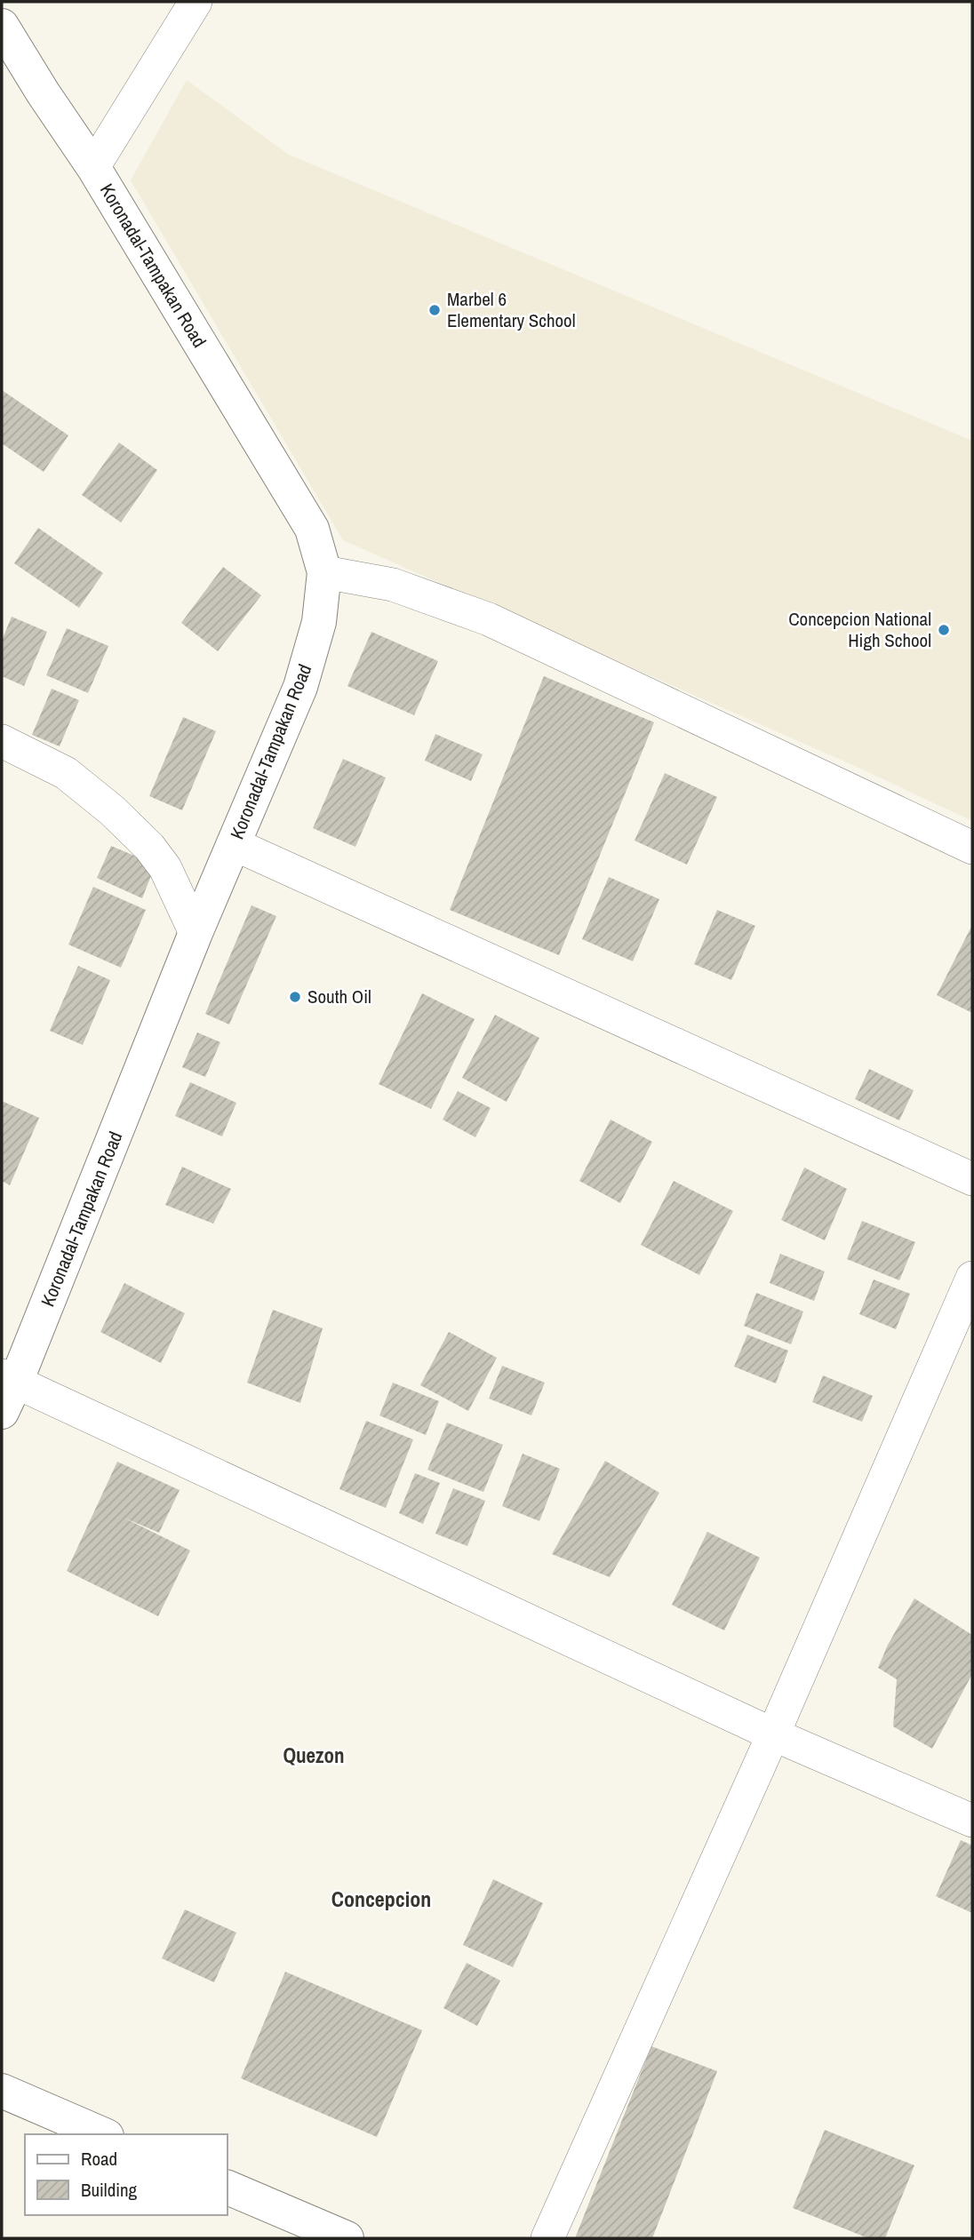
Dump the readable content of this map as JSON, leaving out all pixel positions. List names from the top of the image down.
{
  "streets": {
    "main road": ["Koronadal-Tampakan Road"]
  },
  "districts": ["Quezon", "Concepcion"],
  "places": ["Marbel 6 Elementary School", "Concepcion National High School", "South Oil"],
  "legend": ["Road", "Building"]
}
